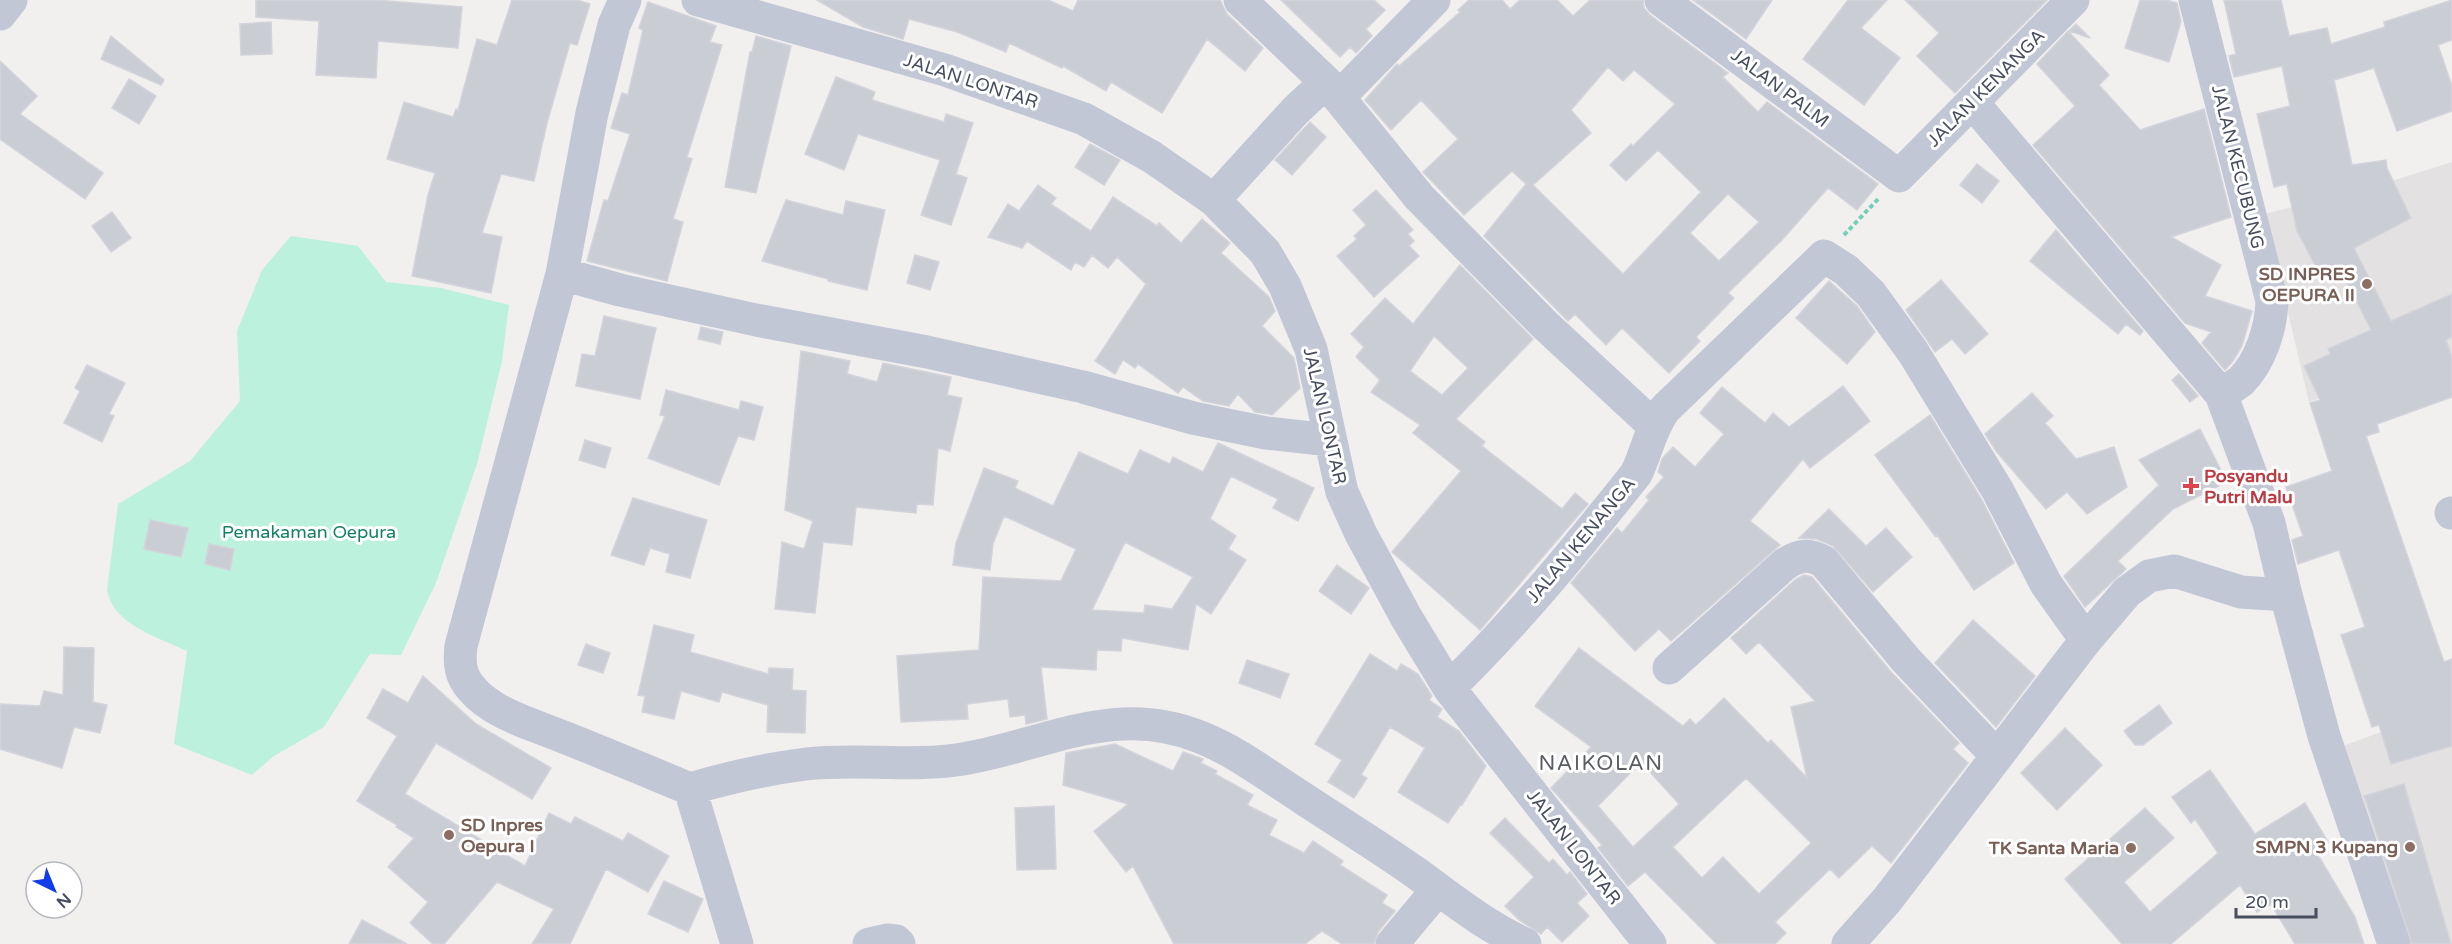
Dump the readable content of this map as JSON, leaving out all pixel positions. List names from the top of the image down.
{
  "streets": {
    "street": [
      "JALAN LONTAR",
      "JALAN PALM",
      "JALAN KENANGA",
      "JALAN KECUBUNG"
    ]
  },
  "crossings": [
    ["JALAN LONTAR", "JALAN KENANGA"],
    ["JALAN PALM", "JALAN KENANGA"]
  ],
  "districts": ["NAIKOLAN"],
  "parks": ["Pemakaman Oepura"],
  "places": {
    "other": [
      "SD INPRES OEPURA II",
      "SD Inpres Oepura I",
      "SMPN 3 Kupang",
      "TK Santa Maria"
    ],
    "health": ["Posyandu Putri Malu"]
  },
  "scale_bar": "20 m",
  "north": "bottom right"
}
